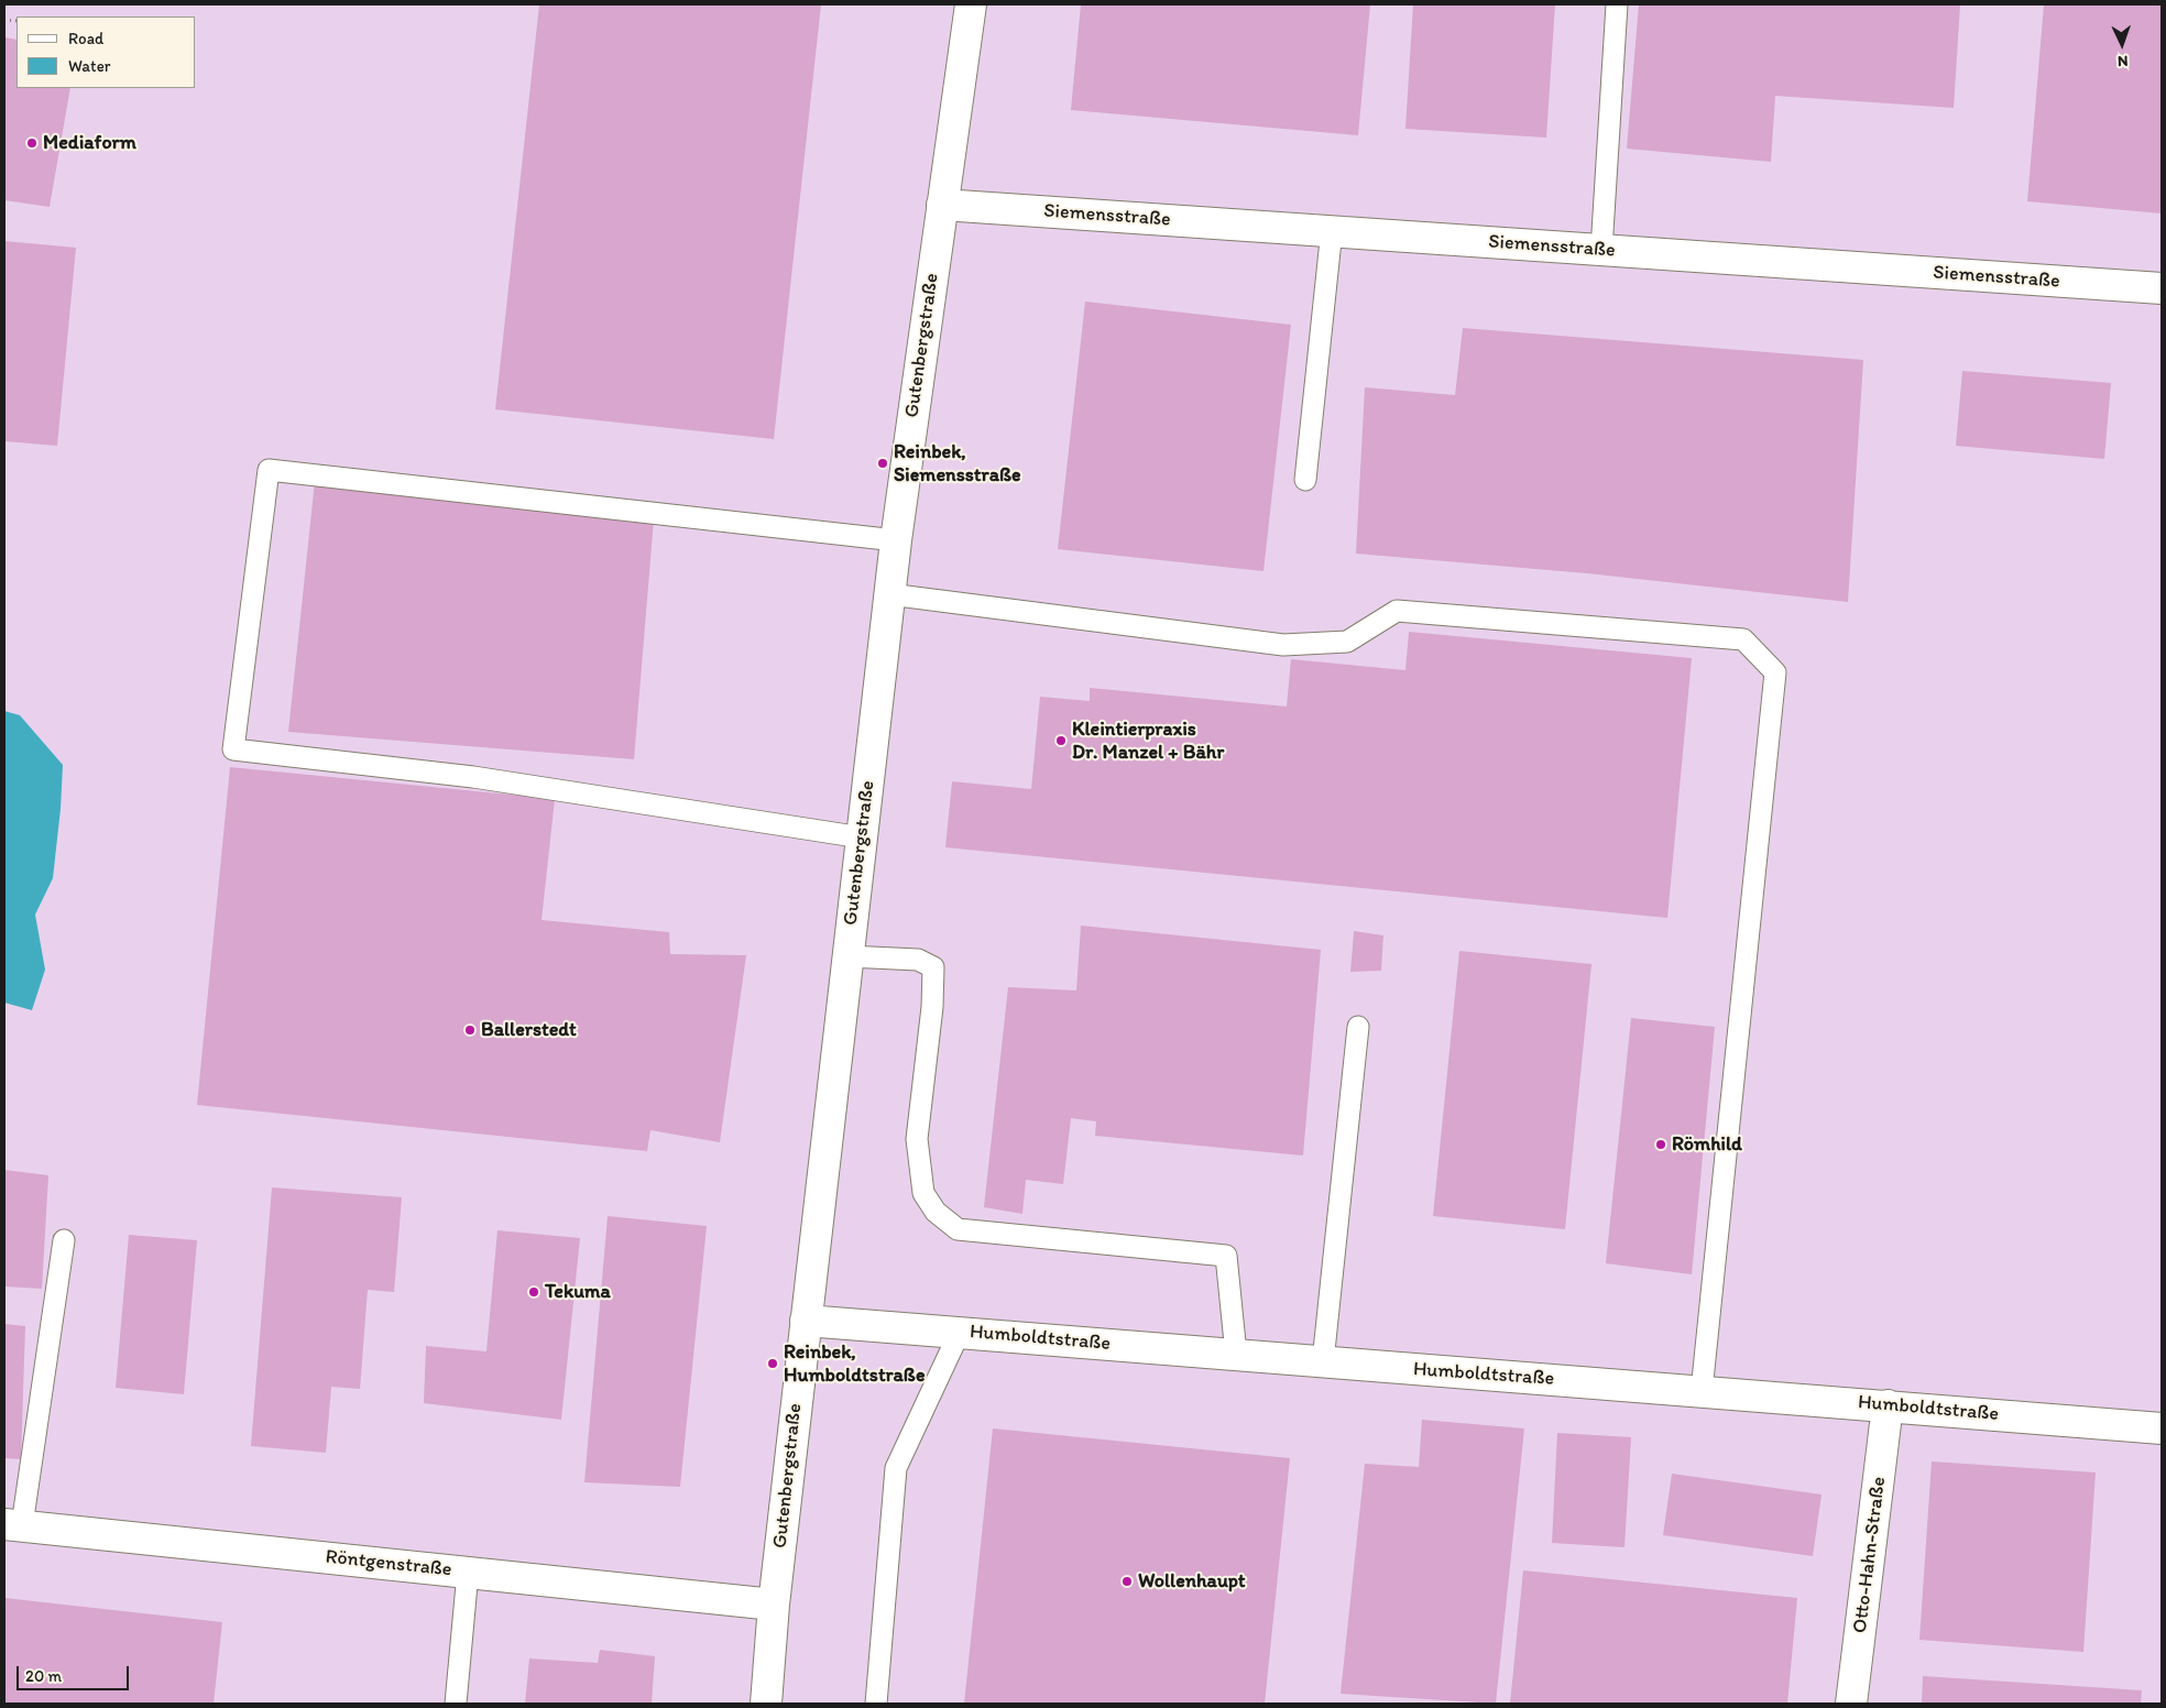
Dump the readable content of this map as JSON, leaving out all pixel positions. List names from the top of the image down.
{
  "streets": {
    "street": [
      "Siemensstraße",
      "Gutenbergstraße",
      "Humboldtstraße",
      "Otto-Hahn-Straße",
      "Röntgenstraße"
    ]
  },
  "crossings": [
    ["Siemensstraße", "Gutenbergstraße"],
    ["Gutenbergstraße", "Humboldtstraße"],
    ["Gutenbergstraße", "Röntgenstraße"],
    ["Humboldtstraße", "Otto-Hahn-Straße"]
  ],
  "places": [
    "Mediaform",
    "Reinbek, Siemensstraße",
    "Kleintierpraxis Dr. Manzel + Bähr",
    "Ballerstedt",
    "Römhild",
    "Tekuma",
    "Reinbek, Humboldtstraße",
    "Wollenhaupt"
  ],
  "legend": ["Road", "Water"],
  "scale_bar": "20 m",
  "north": "bottom"
}
